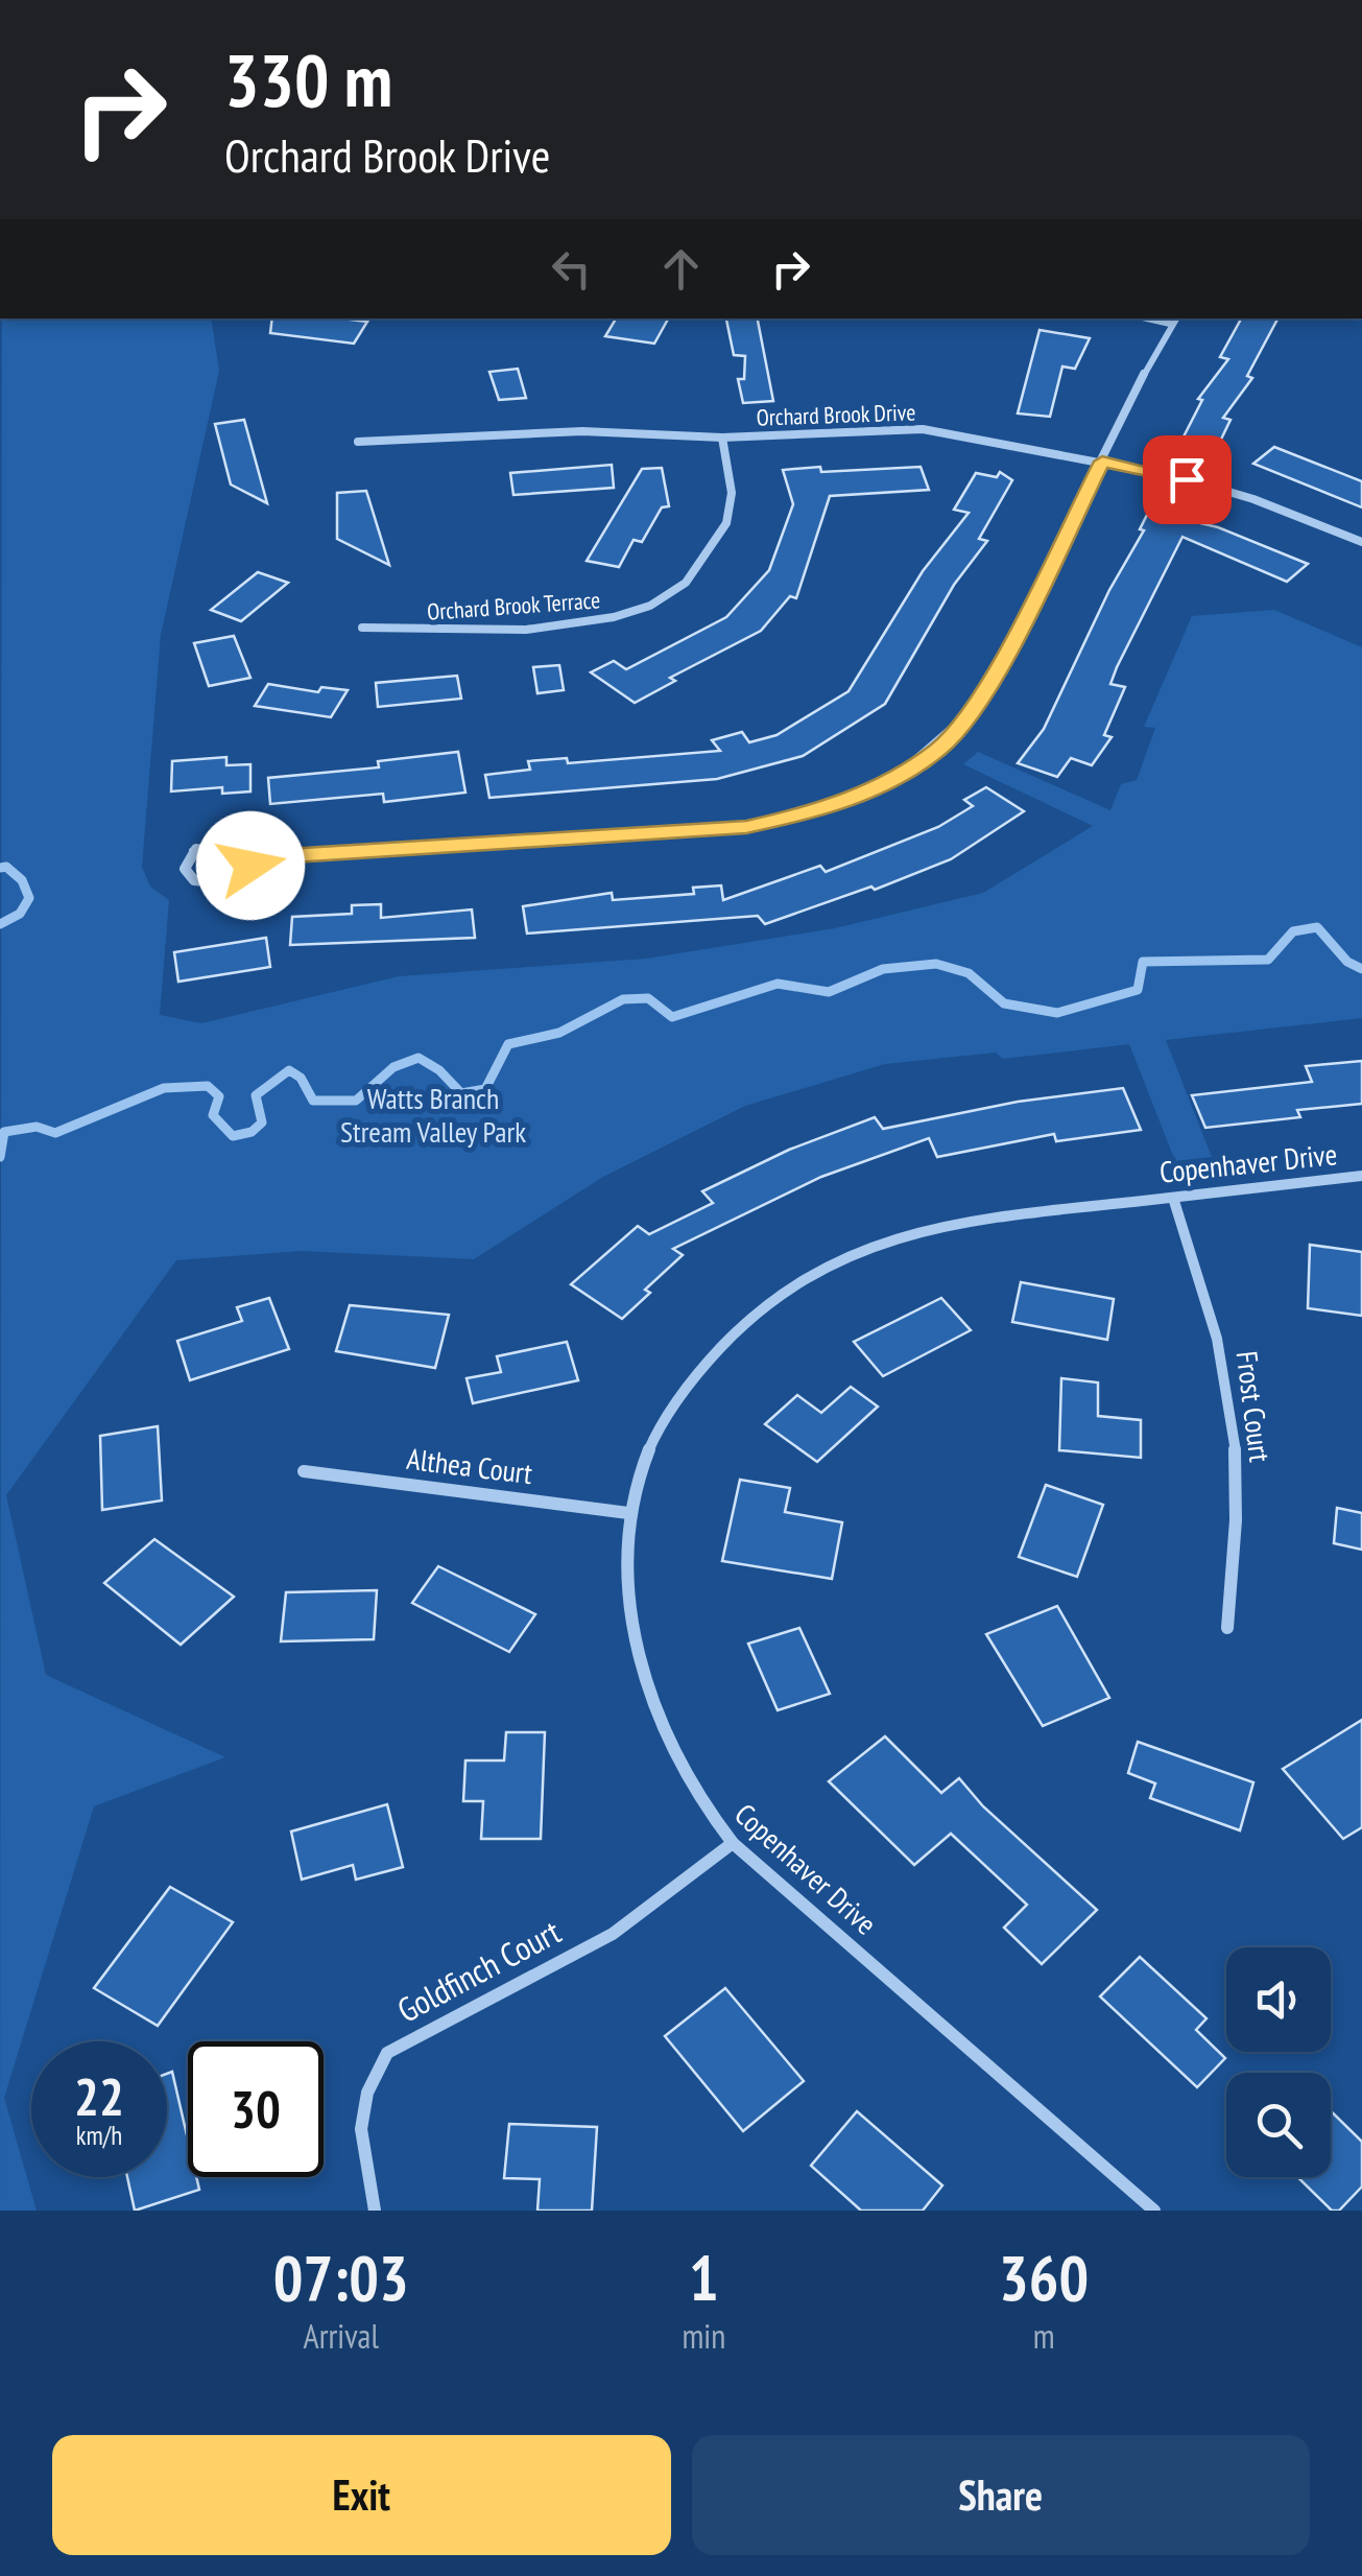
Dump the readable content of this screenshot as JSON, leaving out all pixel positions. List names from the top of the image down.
{
  "streets": {
    "street": [
      "Orchard Brook Drive",
      "Orchard Brook Terrace",
      "Copenhaver Drive",
      "Frost Court",
      "Althea Court",
      "Goldfinch Court"
    ]
  },
  "crossings": [
    ["Orchard Brook Drive", "Orchard Brook Terrace"],
    ["Copenhaver Drive", "Frost Court"],
    ["Copenhaver Drive", "Althea Court"],
    ["Copenhaver Drive", "Goldfinch Court"]
  ],
  "parks": ["Watts Branch Stream Valley Park"],
  "page": {
    "turn": ["330 m", "Orchard Brook Drive"],
    "speed": "22 km/h",
    "limit": "30",
    "eta": [
      "07:03",
      "Arrival",
      "1",
      "min",
      "360",
      "m"
    ],
    "buttons": ["Exit", "Share"]
  }
}
